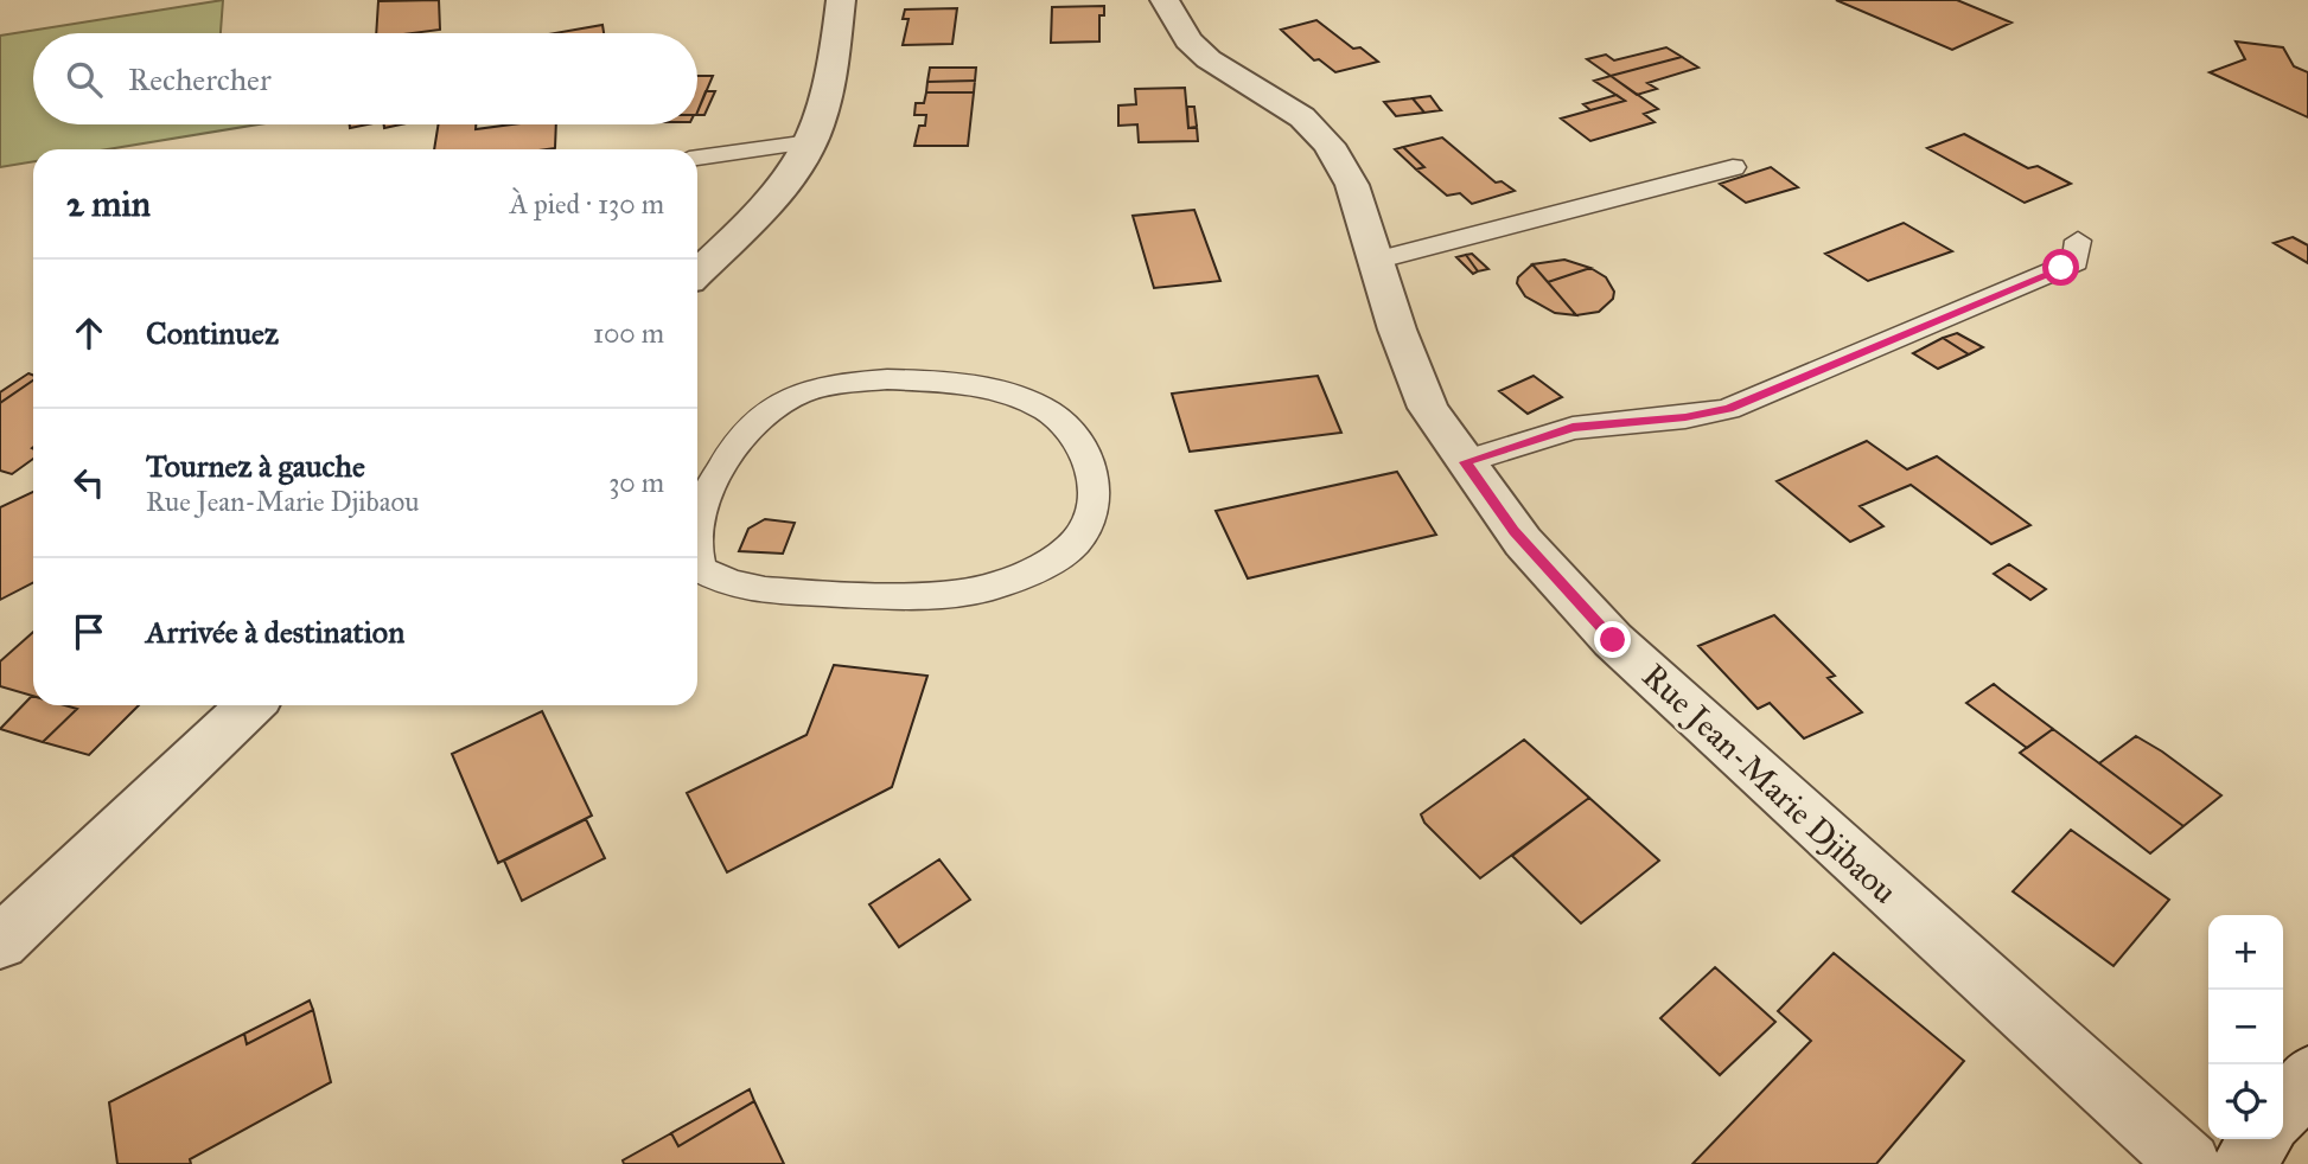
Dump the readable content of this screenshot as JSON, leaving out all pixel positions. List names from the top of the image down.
{
  "streets": {
    "street": ["Rue Jean-Marie Djibaou"]
  },
  "page": {
    "search": "Rechercher",
    "heading": ["2 min", "À pied · 130 m"],
    "list": [
      ["Continuez", "100 m"],
      ["Tournez à gauche", "Rue Jean-Marie Djibaou", "30 m"],
      "Arrivée à destination"
    ],
    "map_buttons": ["+", "−"]
  }
}
